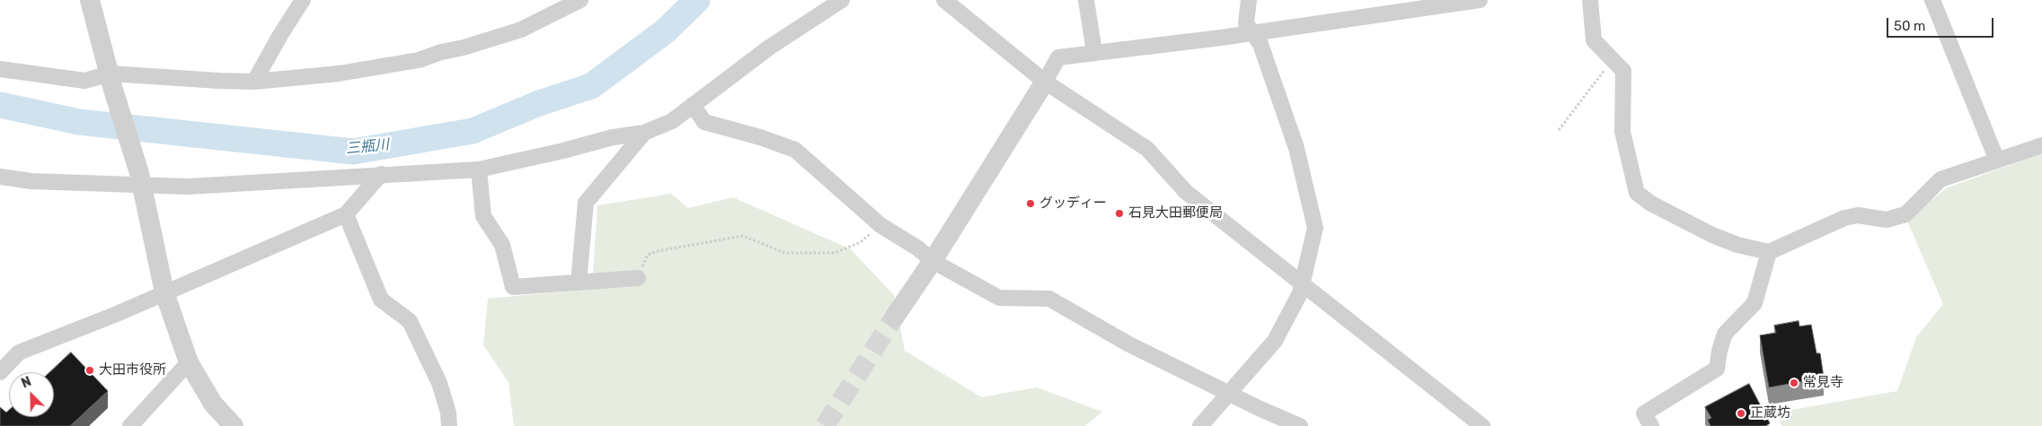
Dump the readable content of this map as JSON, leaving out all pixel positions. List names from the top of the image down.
{
  "water": ["三瓶川"],
  "places": [
    "グッディー",
    "石見大田郵便局",
    "大田市役所",
    "常見寺",
    "正蔵坊"
  ],
  "scale_bar": "50 m",
  "north": "top left"
}
